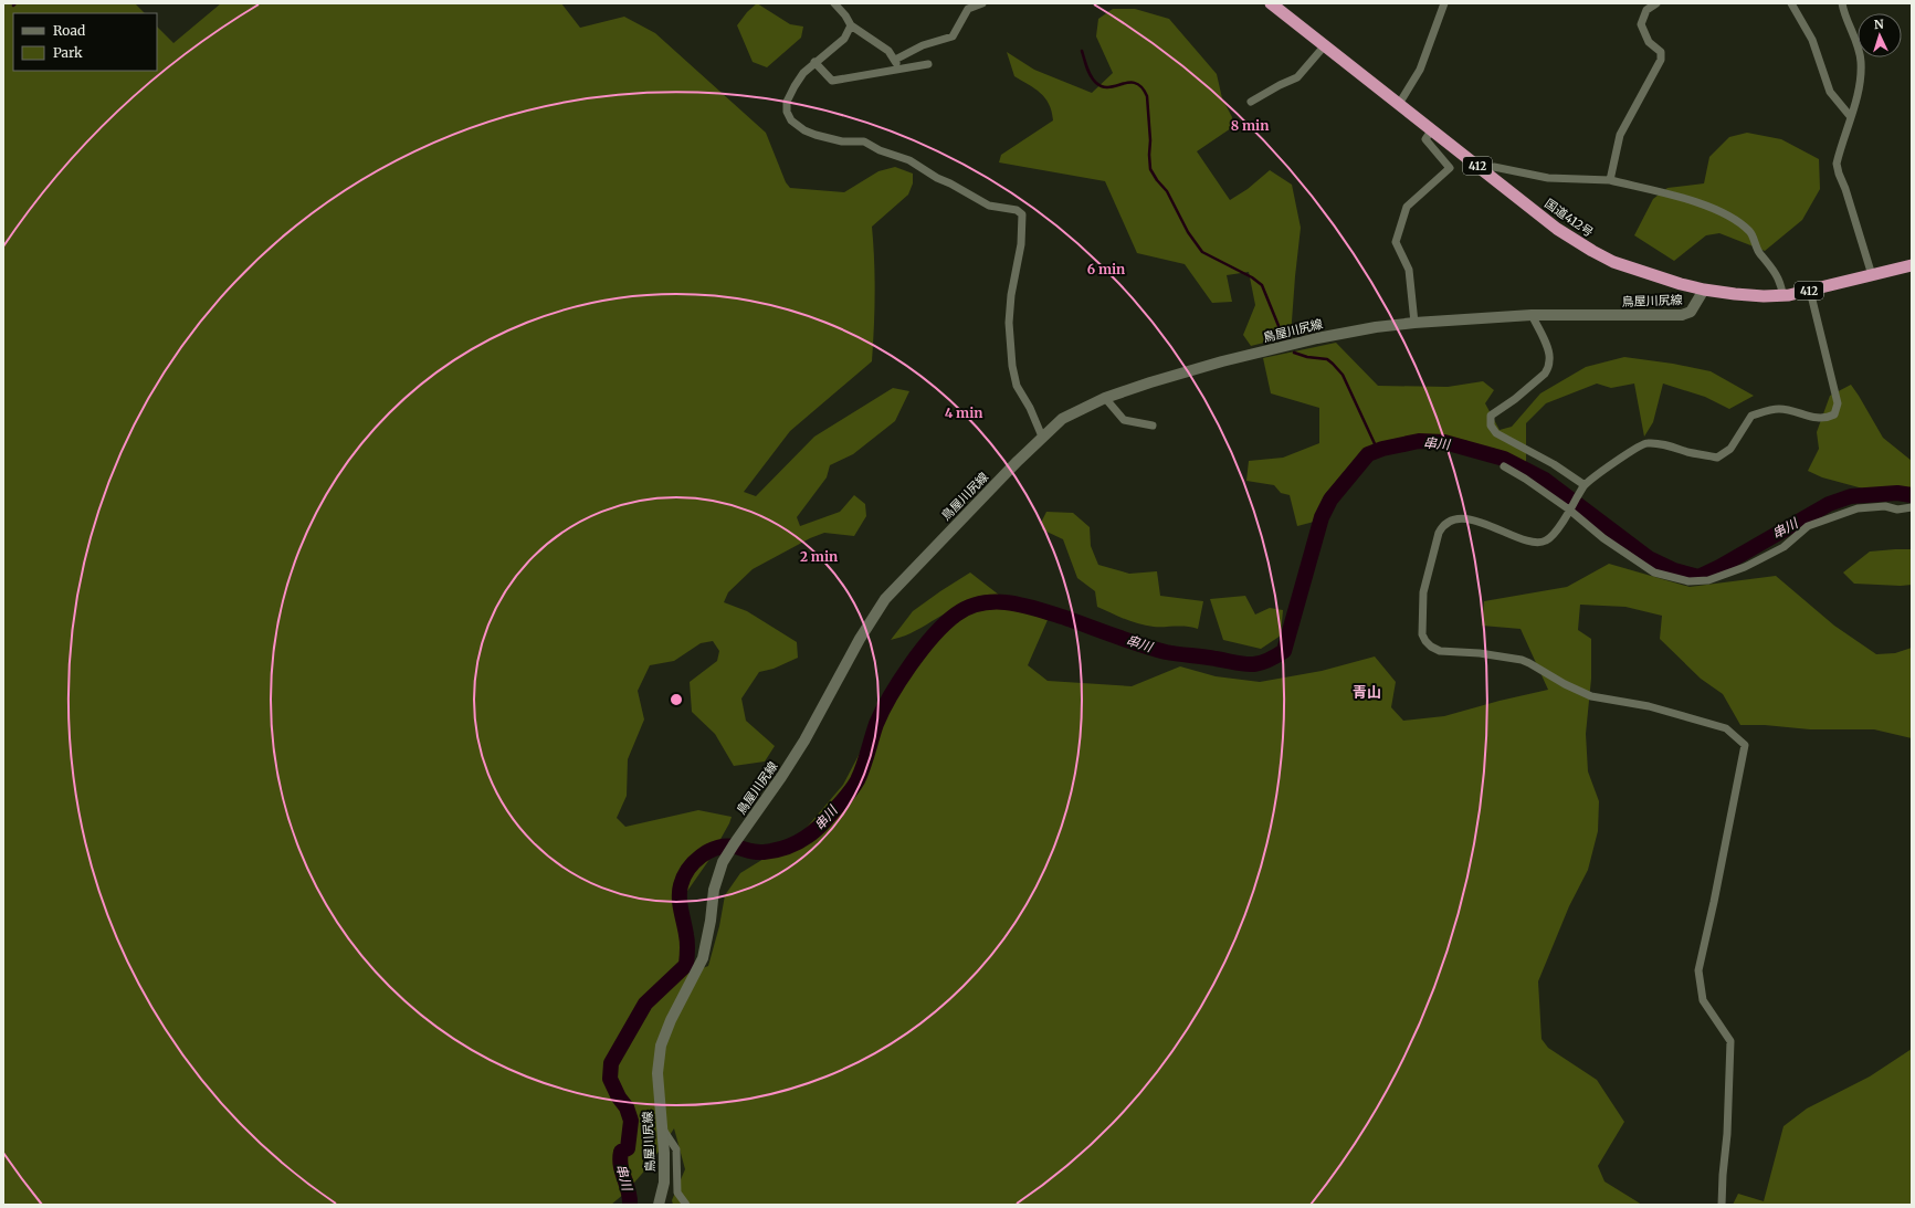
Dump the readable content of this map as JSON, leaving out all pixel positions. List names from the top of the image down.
{
  "streets": {
    "highway": ["412", "国道412号"],
    "main road": ["鳥屋川尻線"]
  },
  "crossings": [
    ["国道412号", "鳥屋川尻線"]
  ],
  "districts": ["青山"],
  "water": ["串川"],
  "legend": ["Road", "Park"],
  "north": "top",
  "rings": [
    "8 min",
    "6 min",
    "4 min",
    "2 min"
  ]
}
